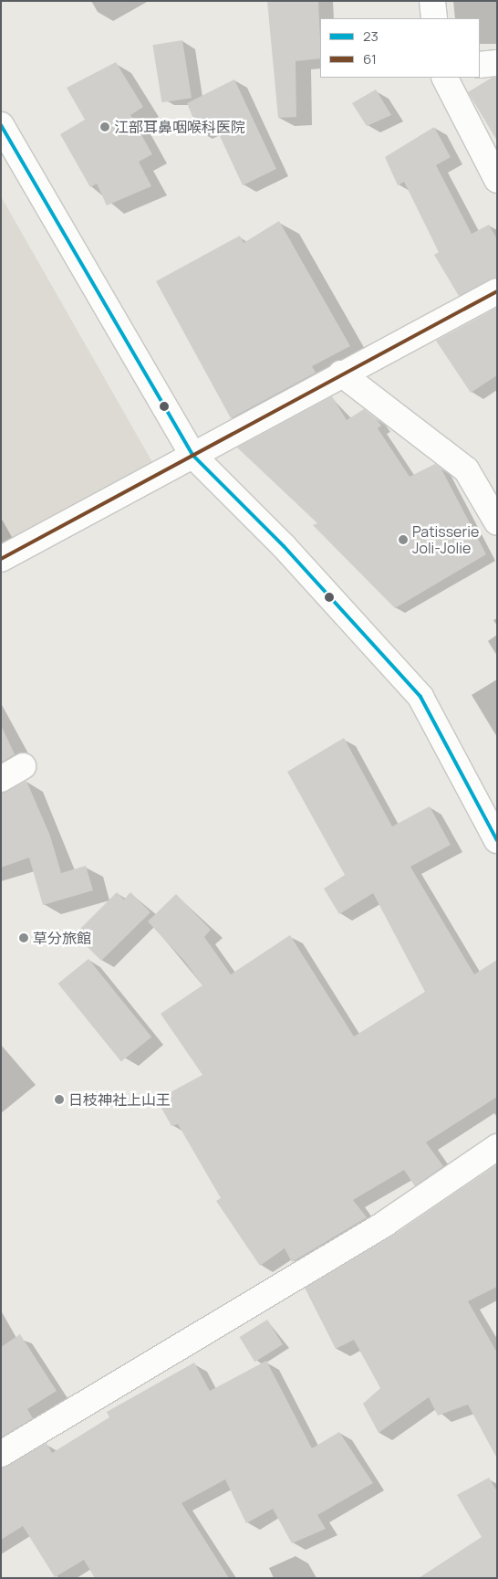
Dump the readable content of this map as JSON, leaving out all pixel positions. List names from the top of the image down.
{
  "places": [
    "江部耳鼻咽喉科医院",
    "Patisserie Joli-Jolie",
    "草分旅館",
    "日枝神社上山王"
  ],
  "lines": ["transit line 23", "transit line 61"],
  "legend": ["23", "61"]
}
